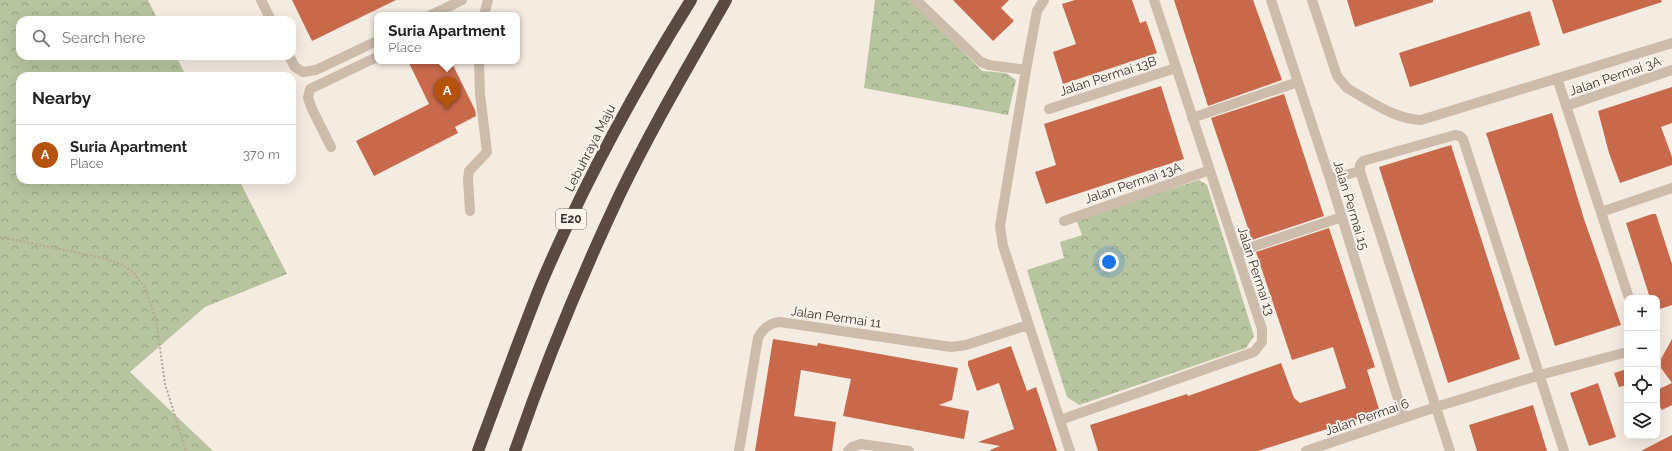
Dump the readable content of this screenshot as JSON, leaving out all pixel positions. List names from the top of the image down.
{
  "streets": {
    "highway": ["Lebuhraya Maju", "E20"],
    "street": [
      "Jalan Permai 13B",
      "Jalan Permai 3A",
      "Jalan Permai 13A",
      "Jalan Permai 15",
      "Jalan Permai 13",
      "Jalan Permai 11",
      "Jalan Permai 6"
    ]
  },
  "crossings": [
    ["Jalan Permai 13B", "Jalan Permai 13"],
    ["Jalan Permai 13A", "Jalan Permai 13"],
    ["Jalan Permai 15", "Jalan Permai 6"]
  ],
  "page": {
    "popup": ["Suria Apartment", "Place"],
    "search": "Search here",
    "heading": "Nearby",
    "pins": "A",
    "list": [
      {
        "mark": "A",
        "name": "Suria Apartment",
        "note": "Place",
        "value": "370 m"
      }
    ],
    "map_buttons": ["+", "−"]
  }
}
